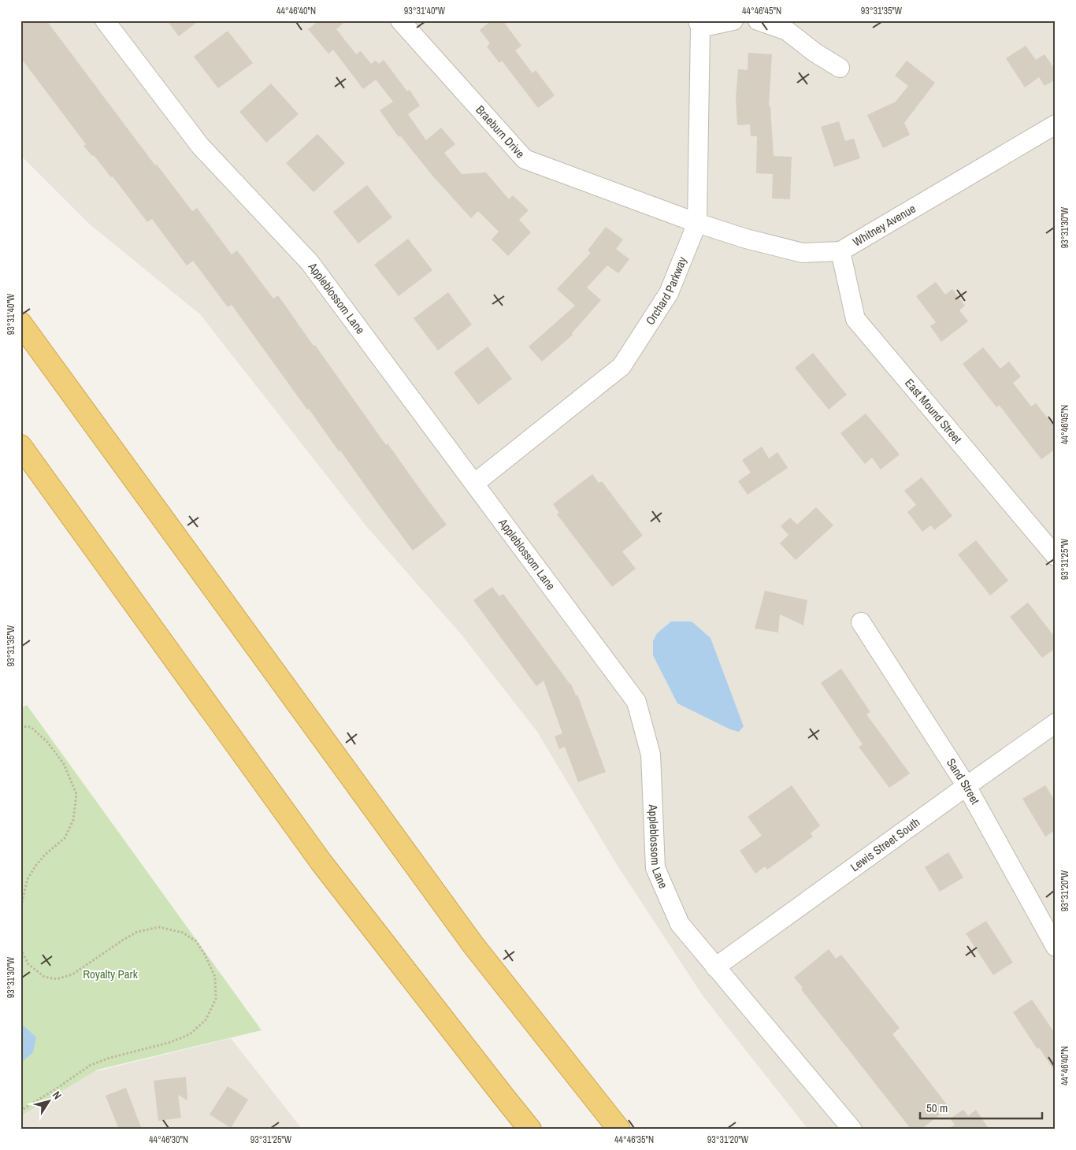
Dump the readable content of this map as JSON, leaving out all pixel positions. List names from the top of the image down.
{
  "streets": {
    "street": [
      "Braeburn Drive",
      "Whitney Avenue",
      "Orchard Parkway",
      "Appleblossom Lane",
      "East Mound Street",
      "Sand Street",
      "Lewis Street South"
    ]
  },
  "crossings": [
    ["Braeburn Drive", "Whitney Avenue"],
    ["Braeburn Drive", "Orchard Parkway"],
    ["Whitney Avenue", "Orchard Parkway"],
    ["Whitney Avenue", "East Mound Street"],
    ["Orchard Parkway", "Appleblossom Lane"],
    ["Appleblossom Lane", "Lewis Street South"],
    ["Sand Street", "Lewis Street South"]
  ],
  "parks": ["Royalty Park"],
  "scale_bar": "50 m",
  "north": "top right",
  "coordinates": [
    "44°46'40\"N",
    "93°31'40\"W",
    "44°46'45\"N",
    "93°31'35\"W",
    "93°31'30\"W",
    "93°31'25\"W",
    "93°31'20\"W",
    "44°46'30\"N",
    "44°46'35\"N"
  ]
}
